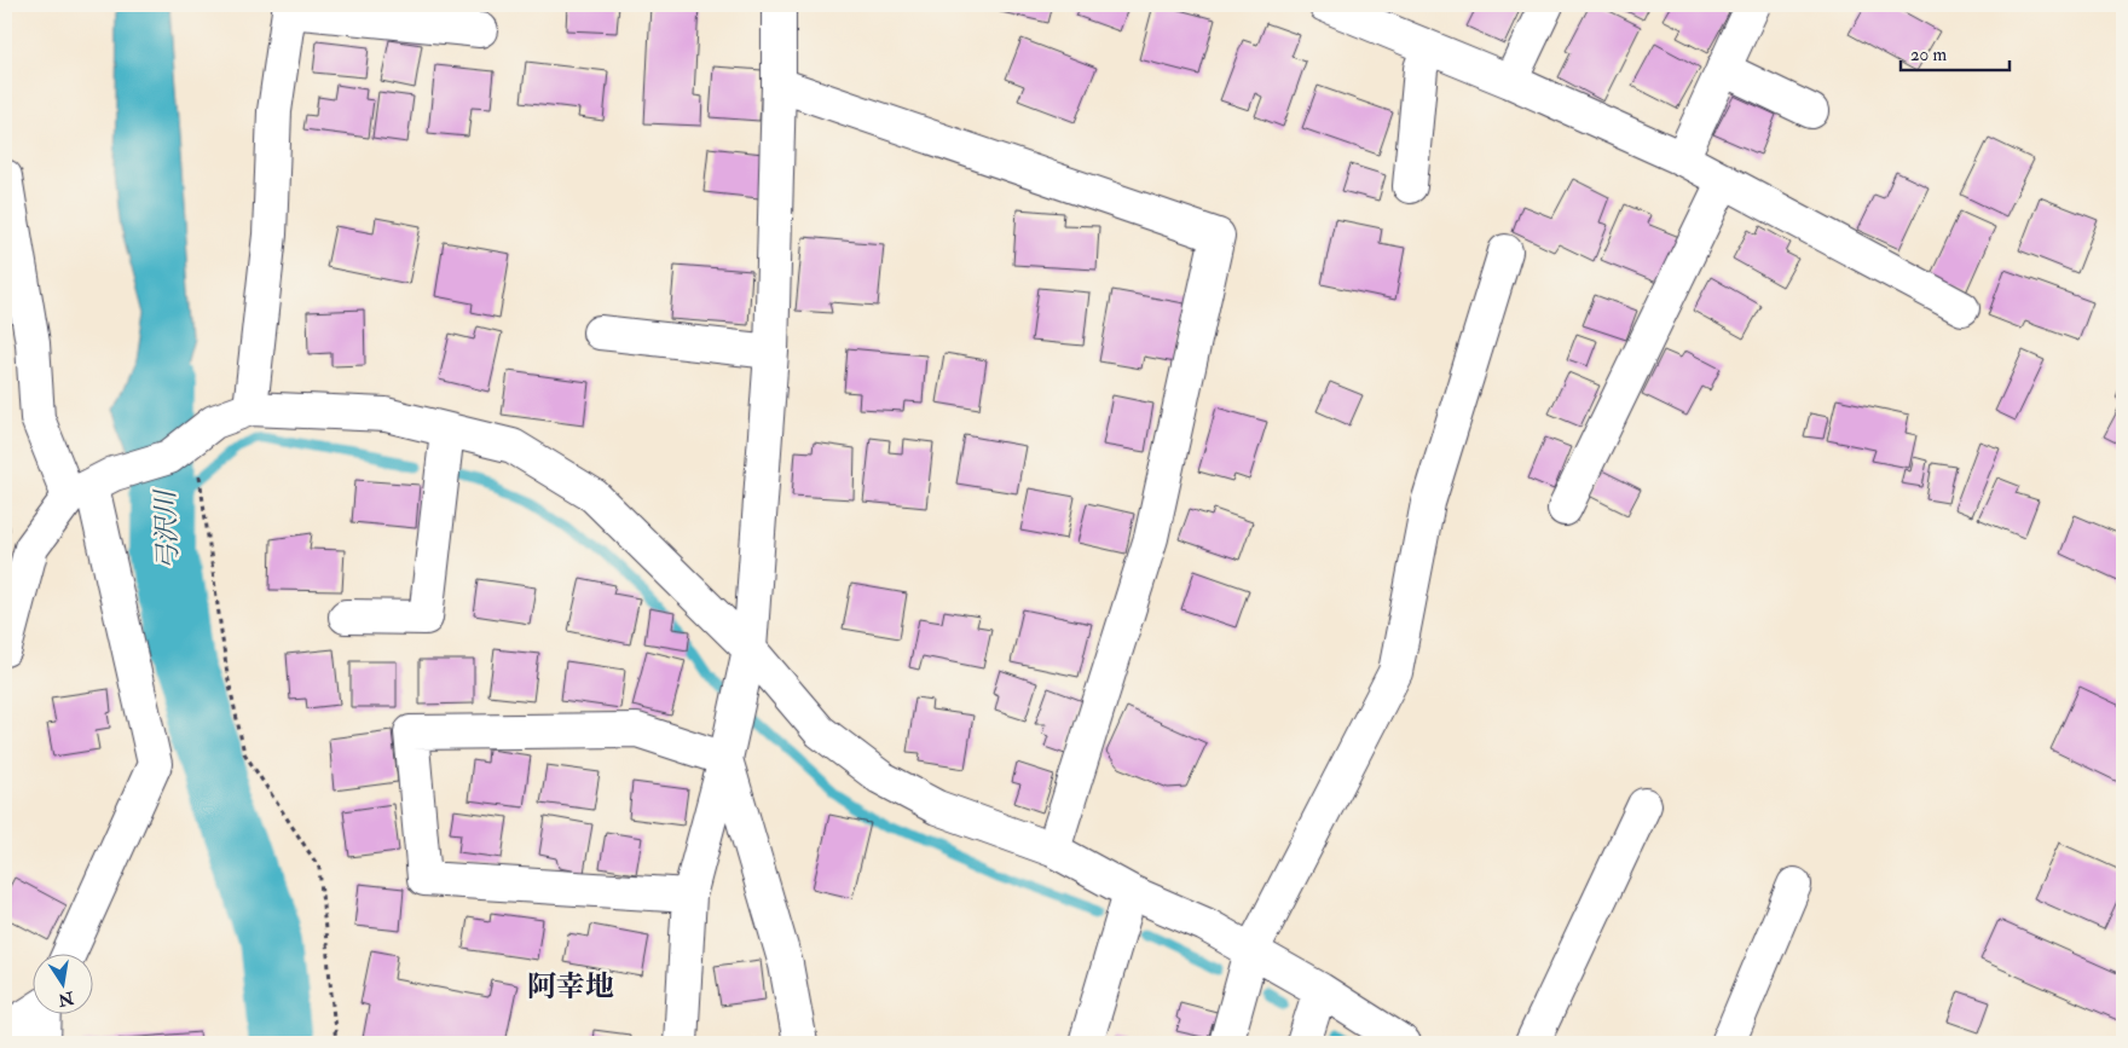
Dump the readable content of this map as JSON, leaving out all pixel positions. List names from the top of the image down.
{
  "districts": ["阿幸地"],
  "water": ["弓沢川"],
  "scale_bar": "20 m",
  "north": "bottom"
}
